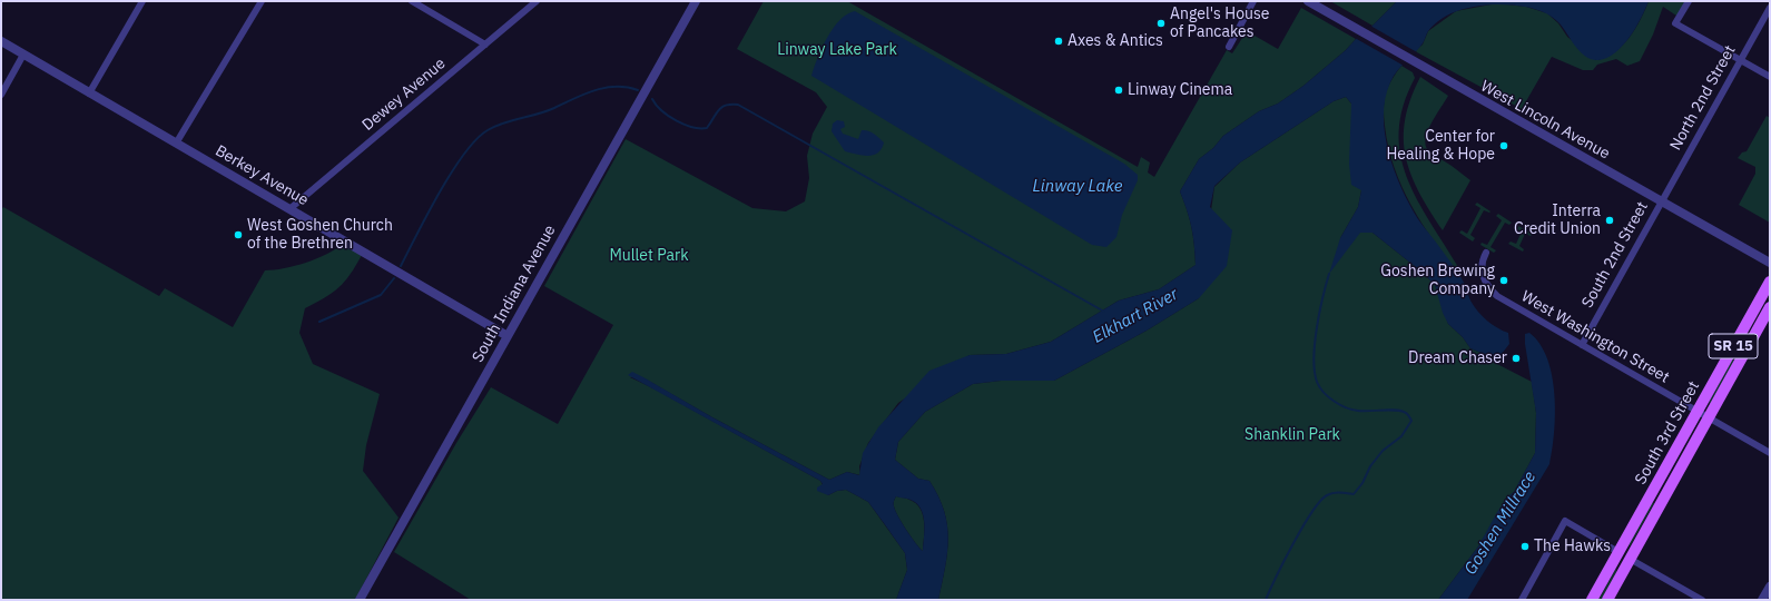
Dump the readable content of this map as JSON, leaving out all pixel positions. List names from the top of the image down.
{
  "streets": {
    "main road": ["SR 15", "South 3rd Street"],
    "street": [
      "Dewey Avenue",
      "North 2nd Street",
      "West Lincoln Avenue",
      "Berkey Avenue",
      "South 2nd Street",
      "South Indiana Avenue",
      "West Washington Street"
    ]
  },
  "crossings": [
    ["Dewey Avenue", "Berkey Avenue"],
    ["North 2nd Street", "West Lincoln Avenue"],
    ["North 2nd Street", "South 2nd Street"],
    ["West Lincoln Avenue", "South 2nd Street"],
    ["Berkey Avenue", "South Indiana Avenue"],
    ["South 2nd Street", "West Washington Street"],
    ["West Washington Street", "South 3rd Street"]
  ],
  "water": ["Linway Lake", "Elkhart River", "Goshen Millrace"],
  "parks": ["Linway Lake Park", "Mullet Park", "Shanklin Park"],
  "places": [
    "Angel's House of Pancakes",
    "Axes & Antics",
    "Linway Cinema",
    "Center for Healing & Hope",
    "Interra Credit Union",
    "West Goshen Church of the Brethren",
    "Goshen Brewing Company",
    "Dream Chaser",
    "The Hawks"
  ]
}
